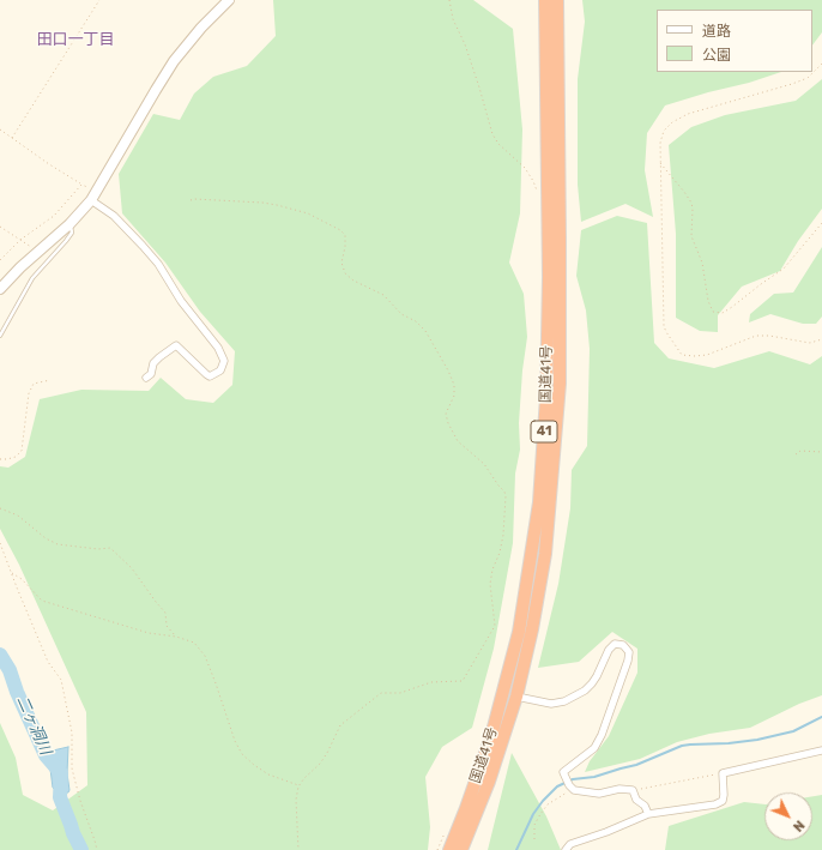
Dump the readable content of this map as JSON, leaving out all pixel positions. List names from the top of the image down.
{
  "streets": {
    "highway": ["国道41号", "41"]
  },
  "districts": ["田口一丁目"],
  "water": ["二ヶ洞川"],
  "legend": ["道路", "公園"],
  "north": "bottom right"
}
